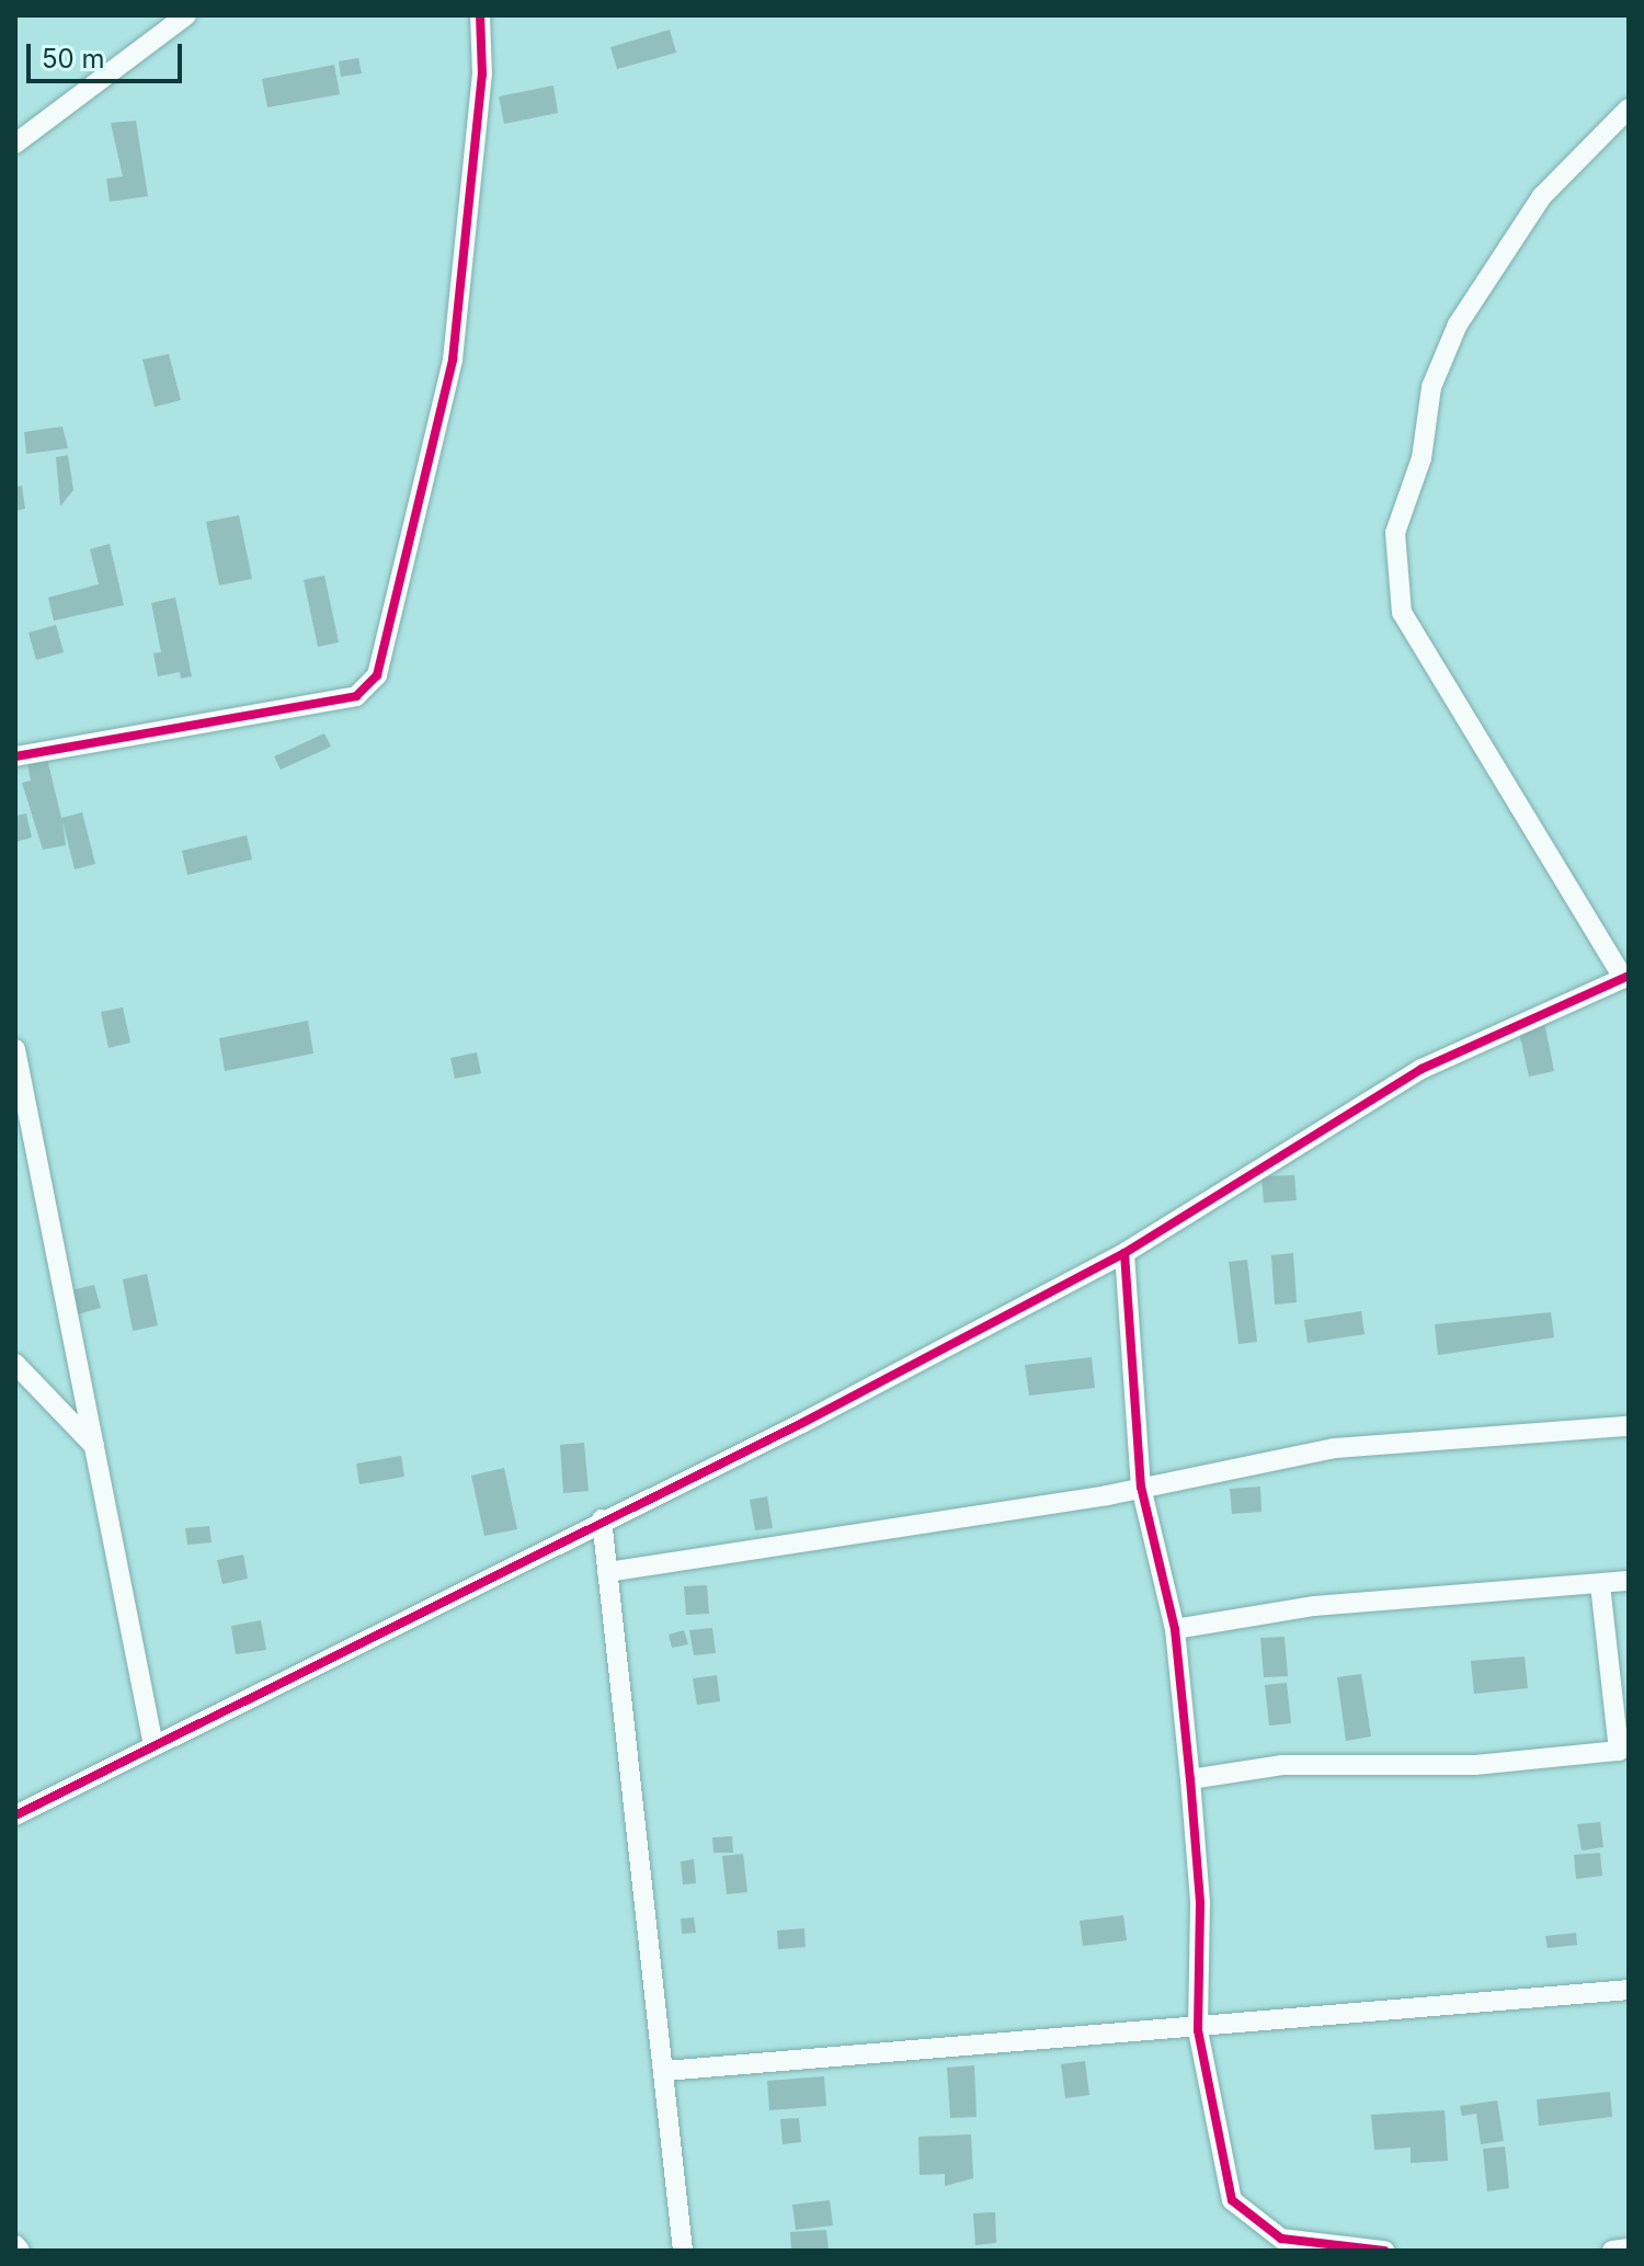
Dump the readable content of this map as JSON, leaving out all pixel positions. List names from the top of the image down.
{
  "scale_bar": "50 m"
}
